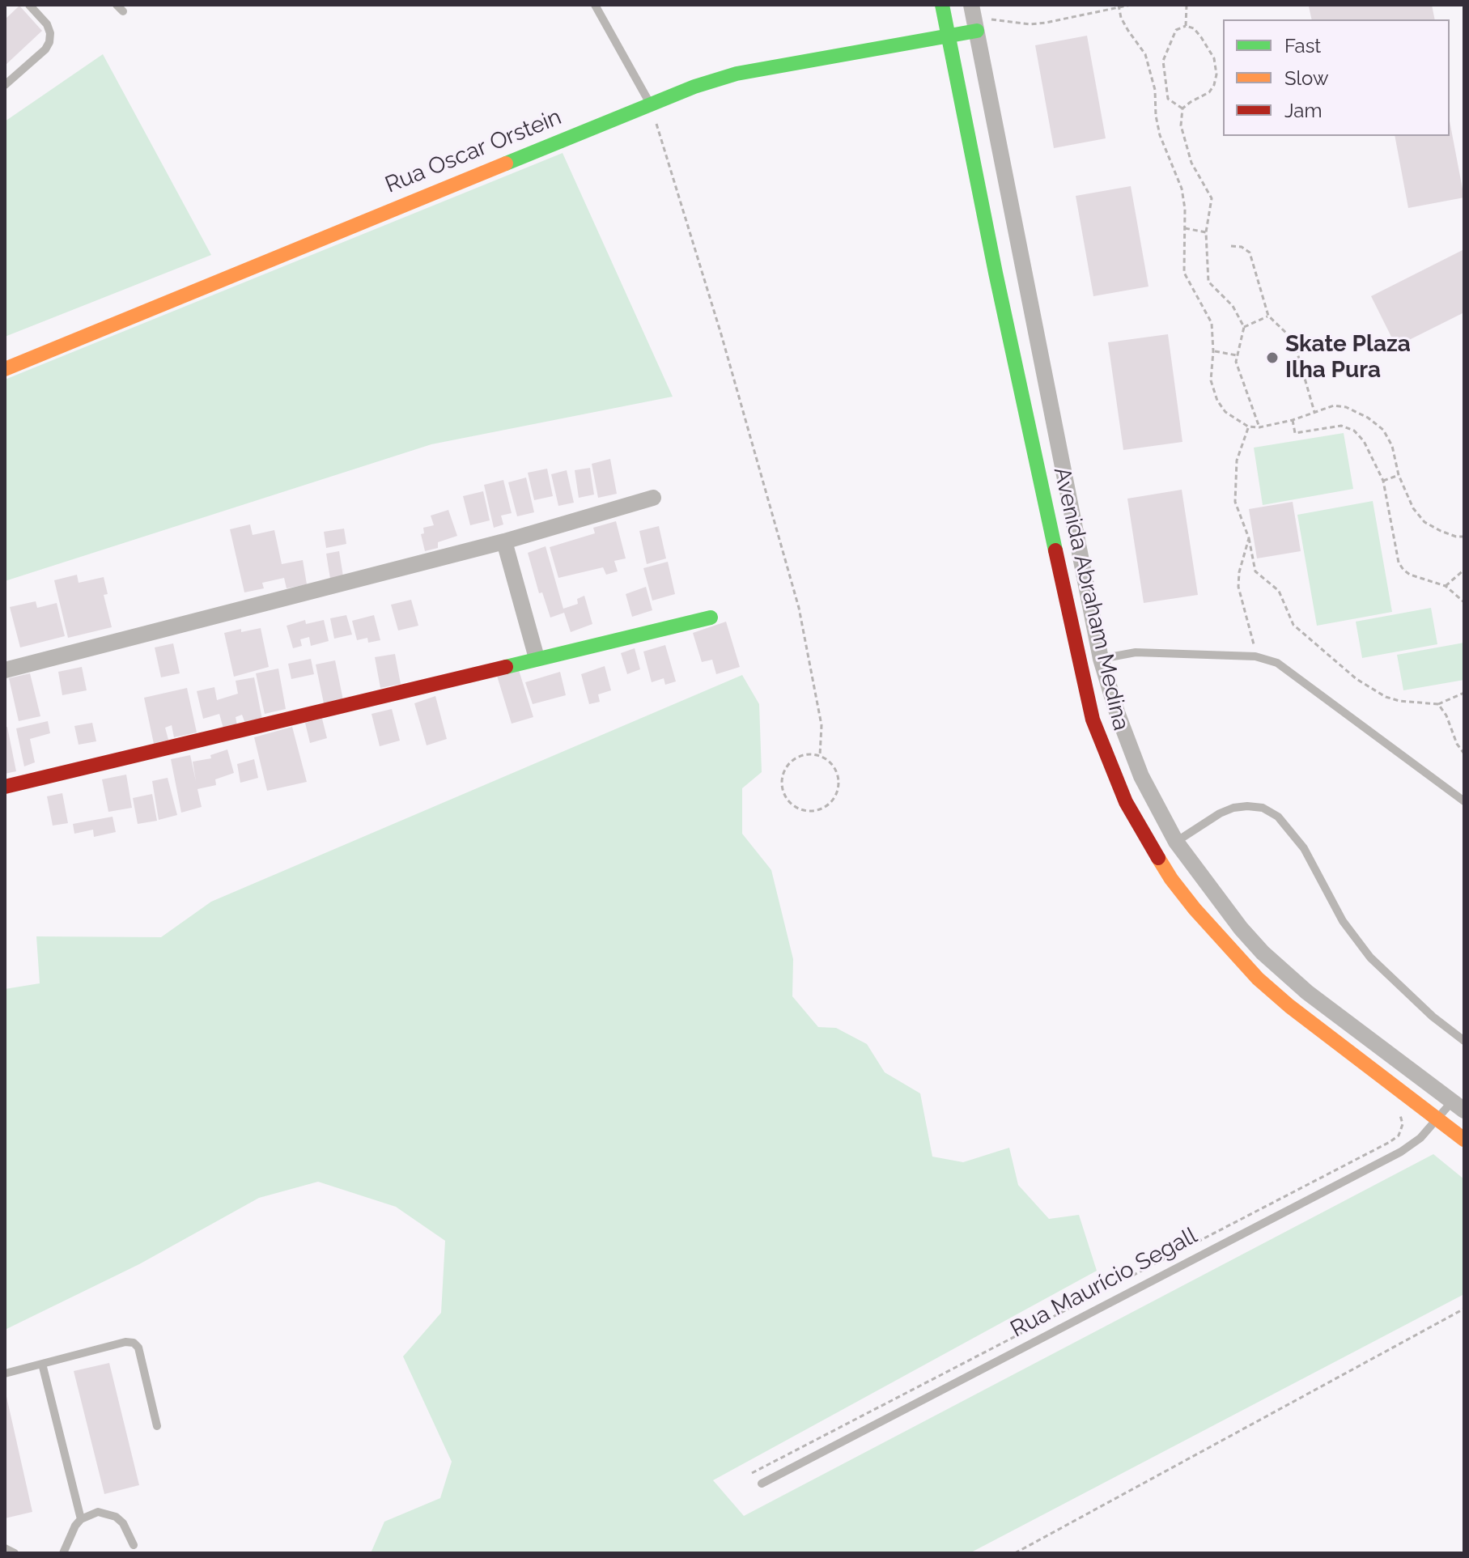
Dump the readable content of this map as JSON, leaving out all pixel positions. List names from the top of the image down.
{
  "streets": {
    "street": ["Rua Oscar Orstein", "Avenida Abraham Medina"],
    "lane": ["Rua Maurício Segall"]
  },
  "crossings": [
    ["Rua Oscar Orstein", "Avenida Abraham Medina"],
    ["Avenida Abraham Medina", "Rua Maurício Segall"]
  ],
  "places": ["Skate Plaza Ilha Pura"],
  "legend": ["Fast", "Slow", "Jam"]
}
